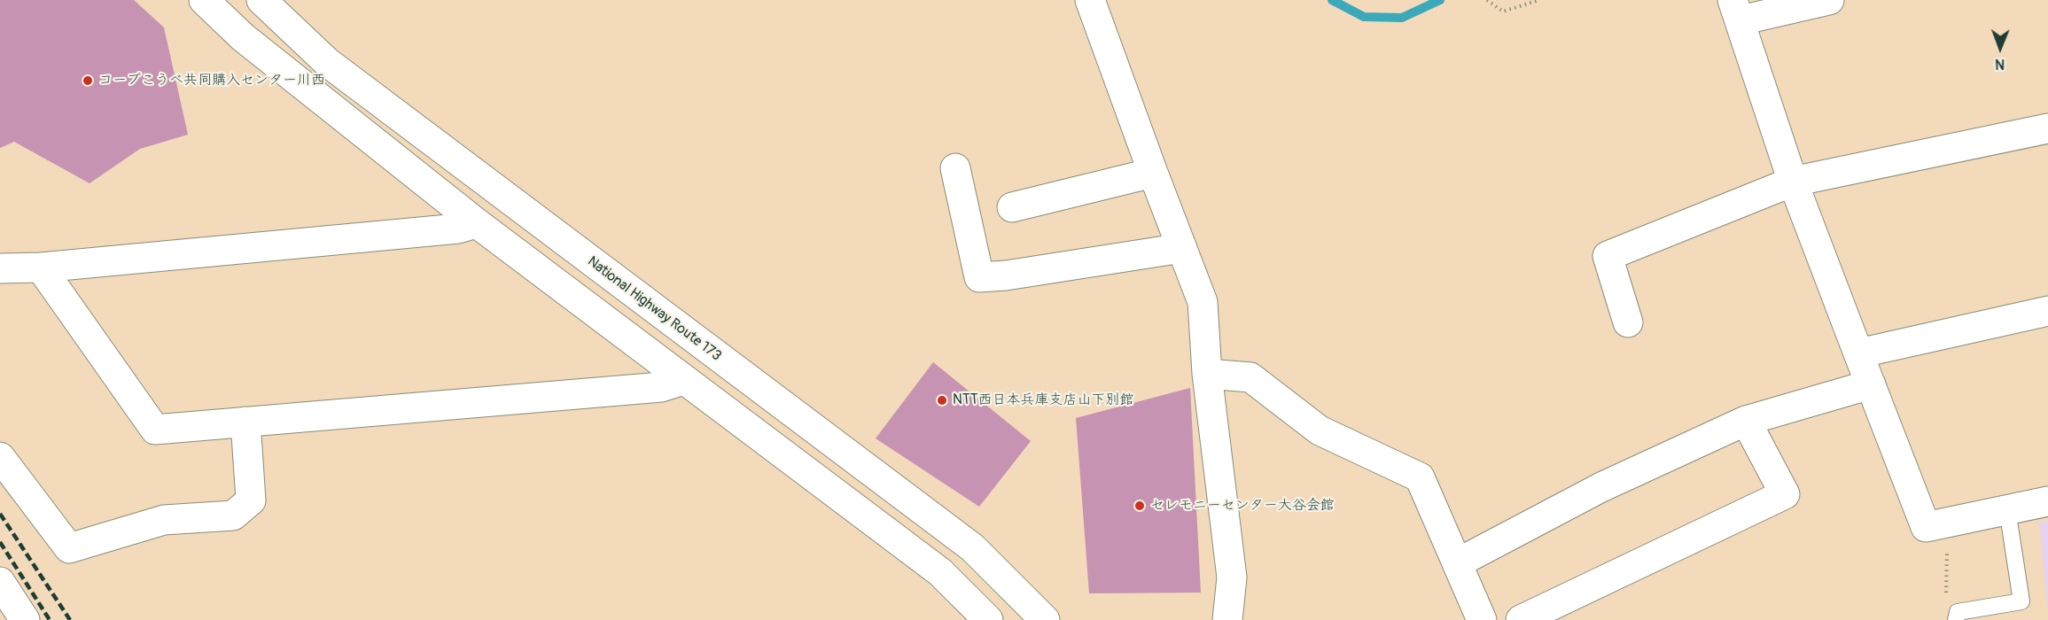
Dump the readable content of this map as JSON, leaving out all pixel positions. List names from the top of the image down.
{
  "streets": {
    "main road": ["National Highway Route 173"]
  },
  "places": ["コープこうべ共同購入センター川西", "NTT西日本兵庫支店山下別館", "セレモニーセンター大谷会館"],
  "north": "bottom"
}
